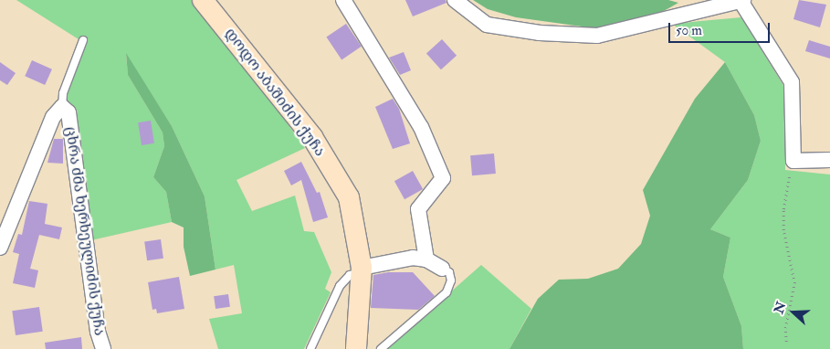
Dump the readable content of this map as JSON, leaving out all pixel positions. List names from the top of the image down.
{
  "streets": {
    "street": ["დოდო აბაშიძის ქუჩა", "ცხრა ძმა ხერხეულიძის ქუჩა"]
  },
  "scale_bar": "50 m",
  "north": "left"
}
